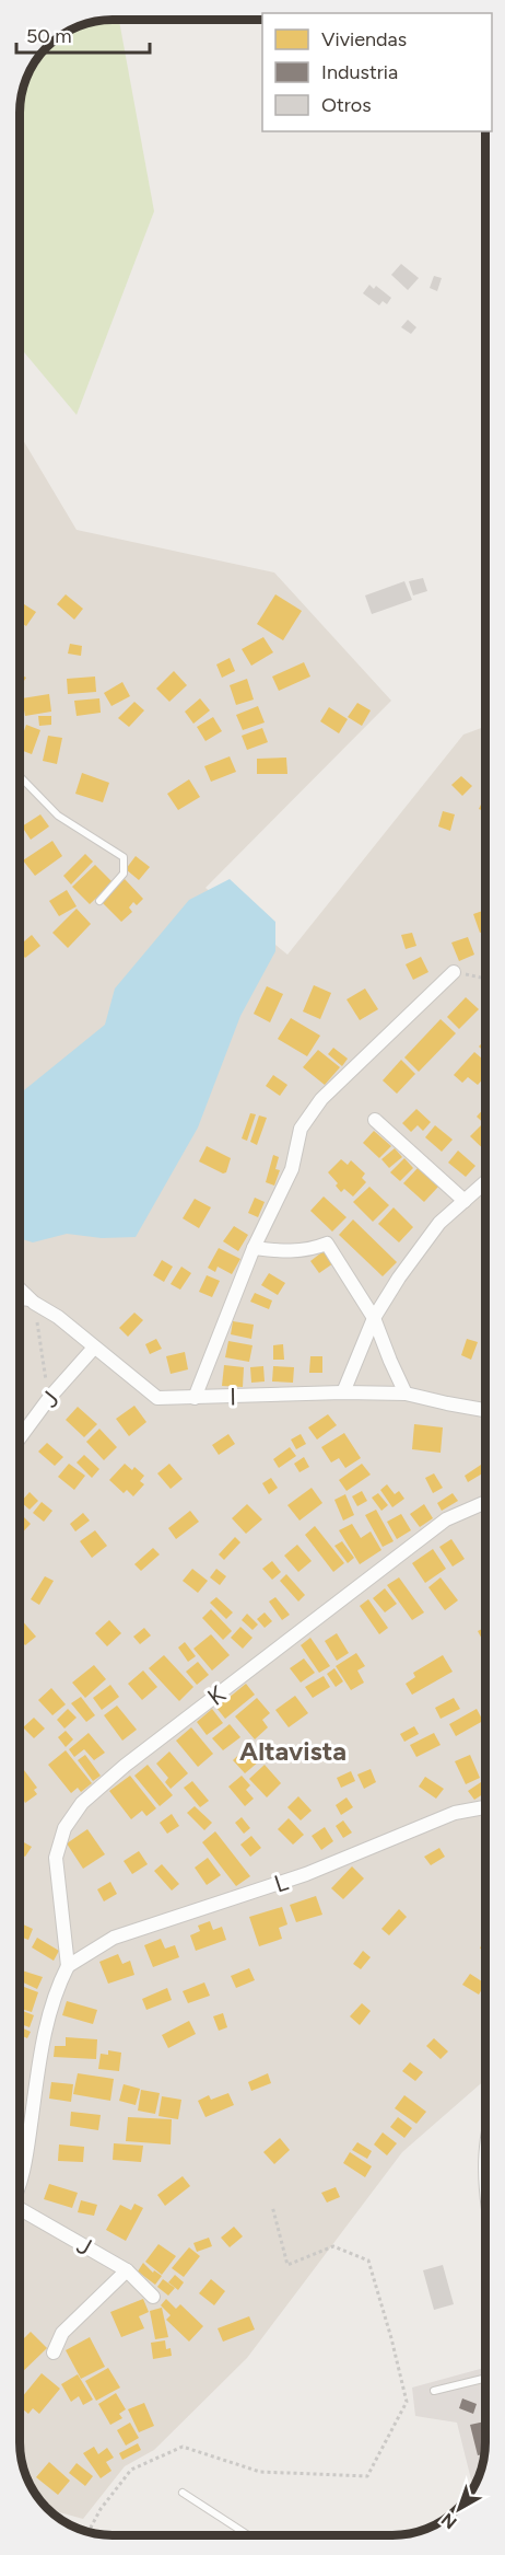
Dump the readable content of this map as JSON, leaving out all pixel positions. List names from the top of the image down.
{
  "streets": {
    "street": [
      "I",
      "J",
      "K",
      "L"
    ]
  },
  "crossings": [
    ["I", "J"],
    ["K", "L"]
  ],
  "districts": ["Altavista"],
  "legend": ["Viviendas", "Industria", "Otros"],
  "scale_bar": "50 m",
  "north": "bottom left"
}
